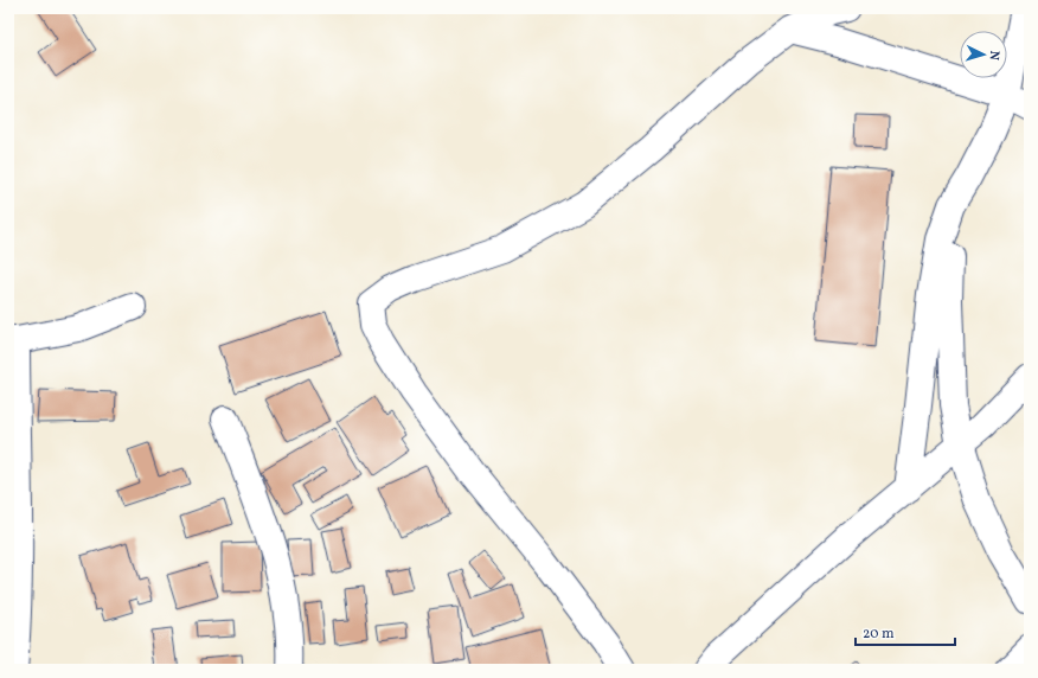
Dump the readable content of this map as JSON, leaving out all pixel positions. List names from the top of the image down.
{
  "scale_bar": "20 m",
  "north": "right"
}
